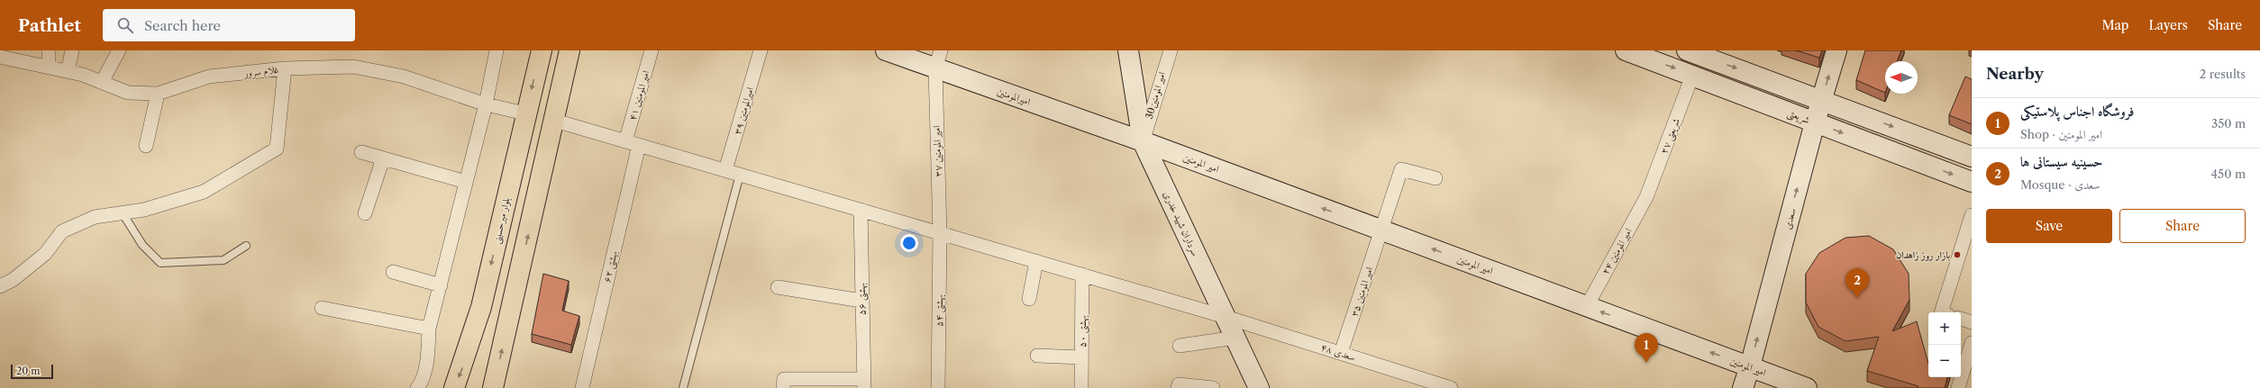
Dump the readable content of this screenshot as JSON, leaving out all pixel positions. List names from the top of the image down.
{
  "streets": {
    "main road": [
      "امیرالمومنین",
      "شریعتی",
      "امیر المومنین",
      "سعدی",
      "بلوار میرحسینی",
      "سرداران شهید خدری"
    ],
    "street": [
      "غلام سرور",
      "امیر المومنین ۴۱",
      "امیر المومنین30",
      "امیرالمومنین ۳۹",
      "شریعتی ۲۷",
      "امیر المومنین ۳۷",
      "امیر المومنین ۲۴",
      "بهشتی ۶۲",
      "امیر المومنین ۳۵",
      "بهشتی ۵۶",
      "بهشتی ۵۴",
      "بهشتی ۵۰",
      "سعدی ۴۸"
    ]
  },
  "crossings": [
    ["غلام سرور", "بلوار میرحسینی"],
    ["امیر المومنین ۴۱", "بهشتی ۶۲"],
    ["امیر المومنین ۴۱", "سعدی ۴۸"],
    ["امیر المومنین30", "امیرالمومنین"],
    ["امیر المومنین30", "امیر المومنین"],
    ["امیر المومنین30", "سرداران شهید خدری"],
    ["امیرالمومنین", "امیر المومنین ۳۷"],
    ["امیرالمومنین", "امیر المومنین"],
    ["امیرالمومنین", "سرداران شهید خدری"],
    ["امیرالمومنین ۳۹", "سعدی ۴۸"],
    ["شریعتی", "شریعتی ۲۷"],
    ["شریعتی", "سعدی"],
    ["شریعتی ۲۷", "امیر المومنین ۲۴"],
    ["امیر المومنین ۳۷", "بهشتی ۵۴"],
    ["امیر المومنین ۳۷", "سعدی ۴۸"],
    ["امیر المومنین", "سعدی"],
    ["امیر المومنین", "سرداران شهید خدری"],
    ["امیر المومنین", "امیر المومنین ۲۴"],
    ["امیر المومنین", "امیر المومنین ۳۵"],
    ["سرداران شهید خدری", "سعدی ۴۸"],
    ["بهشتی ۶۲", "سعدی ۴۸"],
    ["امیر المومنین ۳۵", "سعدی ۴۸"],
    ["بهشتی ۵۶", "سعدی ۴۸"],
    ["بهشتی ۵۴", "سعدی ۴۸"],
    ["بهشتی ۵۰", "سعدی ۴۸"]
  ],
  "one_way": ["امیر المومنین", "سعدی"],
  "places": ["بازار روز زاهدان"],
  "scale_bar": "20 m",
  "north": "left",
  "page": {
    "header": "Pathlet",
    "search": "Search here",
    "nav": ["Map", "Layers", "Share"],
    "heading": ["Nearby", "2 results"],
    "list": [
      {
        "mark": "1",
        "name": "فروشگاه اجناس پلاستیکی",
        "note": "Shop · امیر المومنین",
        "value": "350 m"
      },
      {
        "mark": "2",
        "name": "حسینیه سیستانی ها",
        "note": "Mosque · سعدی",
        "value": "450 m"
      }
    ],
    "buttons": ["Save", "Share"],
    "pins": ["2", "1"],
    "map_buttons": ["+", "−"],
    "scale": "20 m"
  }
}
